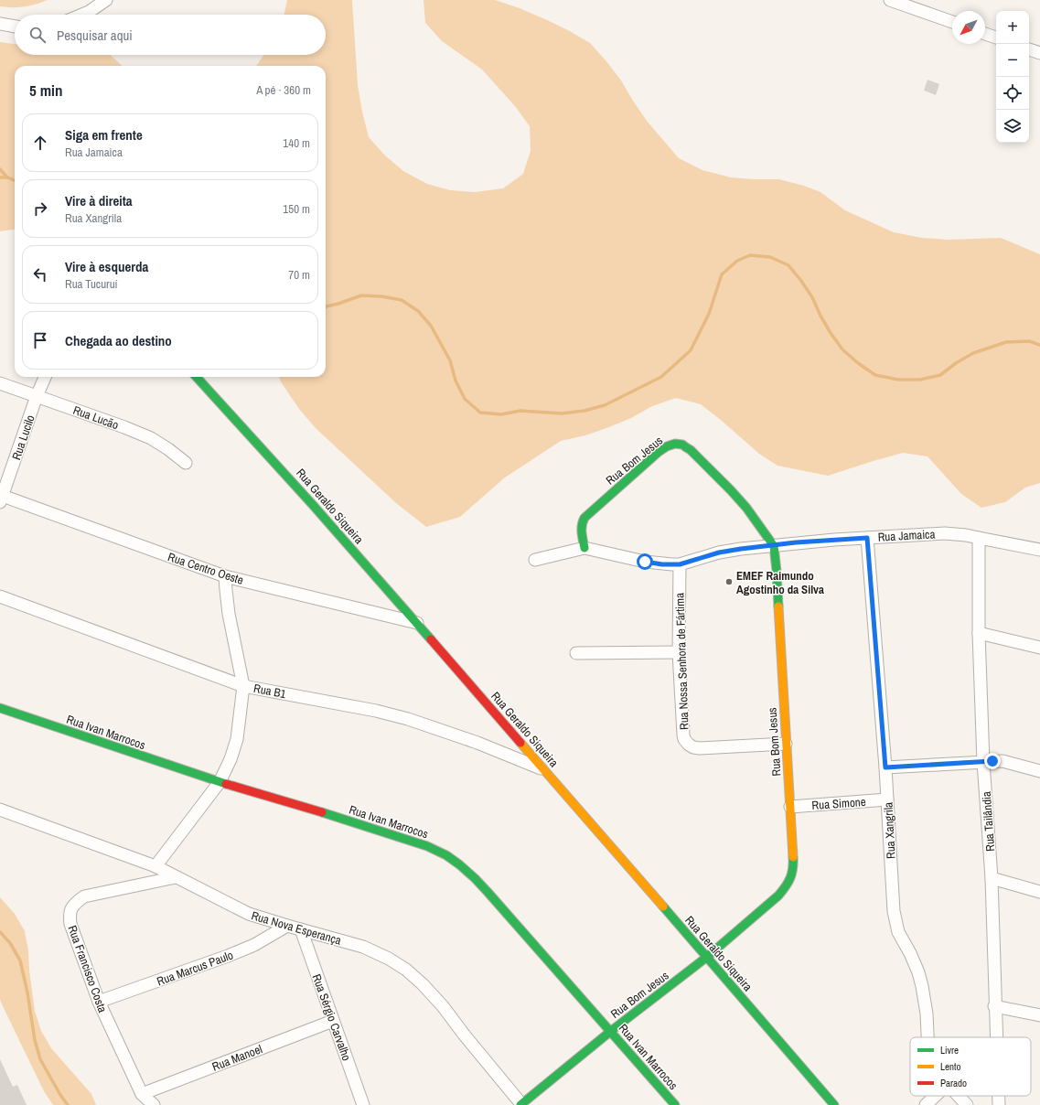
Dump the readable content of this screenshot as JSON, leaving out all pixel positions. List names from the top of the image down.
{
  "streets": {
    "street": [
      "Rua Lucão",
      "Rua Lucilo",
      "Rua Bom Jesus",
      "Rua Geraldo Siqueira",
      "Rua Jamaica",
      "Rua Centro Oeste",
      "Rua Nossa Senhora de Fártima",
      "Rua B1",
      "Rua Ivan Marrocos",
      "Rua Simone",
      "Rua Tailândia",
      "Rua Xangrila",
      "Rua Nova Esperança",
      "Rua Marcus Paulo",
      "Rua Francisco Costa",
      "Rua Sérgio Carvalho",
      "Rua Manoel"
    ]
  },
  "crossings": [
    ["Rua Lucão", "Rua Lucilo"],
    ["Rua Lucilo", "Rua Centro Oeste"],
    ["Rua Bom Jesus", "Rua Geraldo Siqueira"],
    ["Rua Bom Jesus", "Rua Jamaica"],
    ["Rua Bom Jesus", "Rua Nossa Senhora de Fártima"],
    ["Rua Bom Jesus", "Rua Ivan Marrocos"],
    ["Rua Bom Jesus", "Rua Simone"],
    ["Rua Bom Jesus", "Rua Nova Esperança"],
    ["Rua Geraldo Siqueira", "Rua Centro Oeste"],
    ["Rua Geraldo Siqueira", "Rua B1"],
    ["Rua Jamaica", "Rua Nossa Senhora de Fártima"],
    ["Rua Jamaica", "Rua Tailândia"],
    ["Rua Jamaica", "Rua Xangrila"],
    ["Rua Simone", "Rua Xangrila"],
    ["Rua Nova Esperança", "Rua Marcus Paulo"],
    ["Rua Nova Esperança", "Rua Francisco Costa"],
    ["Rua Nova Esperança", "Rua Sérgio Carvalho"],
    ["Rua Marcus Paulo", "Rua Francisco Costa"],
    ["Rua Francisco Costa", "Rua Manoel"],
    ["Rua Sérgio Carvalho", "Rua Manoel"]
  ],
  "places": ["EMEF Raimundo Agostinho da Silva"],
  "legend": ["Livre", "Lento", "Parado"],
  "north": "bottom left",
  "page": {
    "map_buttons": ["+", "−"],
    "search": "Pesquisar aqui",
    "heading": ["5 min", "A pé · 360 m"],
    "list": [
      ["Siga em frente", "Rua Jamaica", "140 m"],
      ["Vire à direita", "Rua Xangrila", "150 m"],
      ["Vire à esquerda", "Rua Tucuruí", "70 m"],
      "Chegada ao destino"
    ]
  }
}
